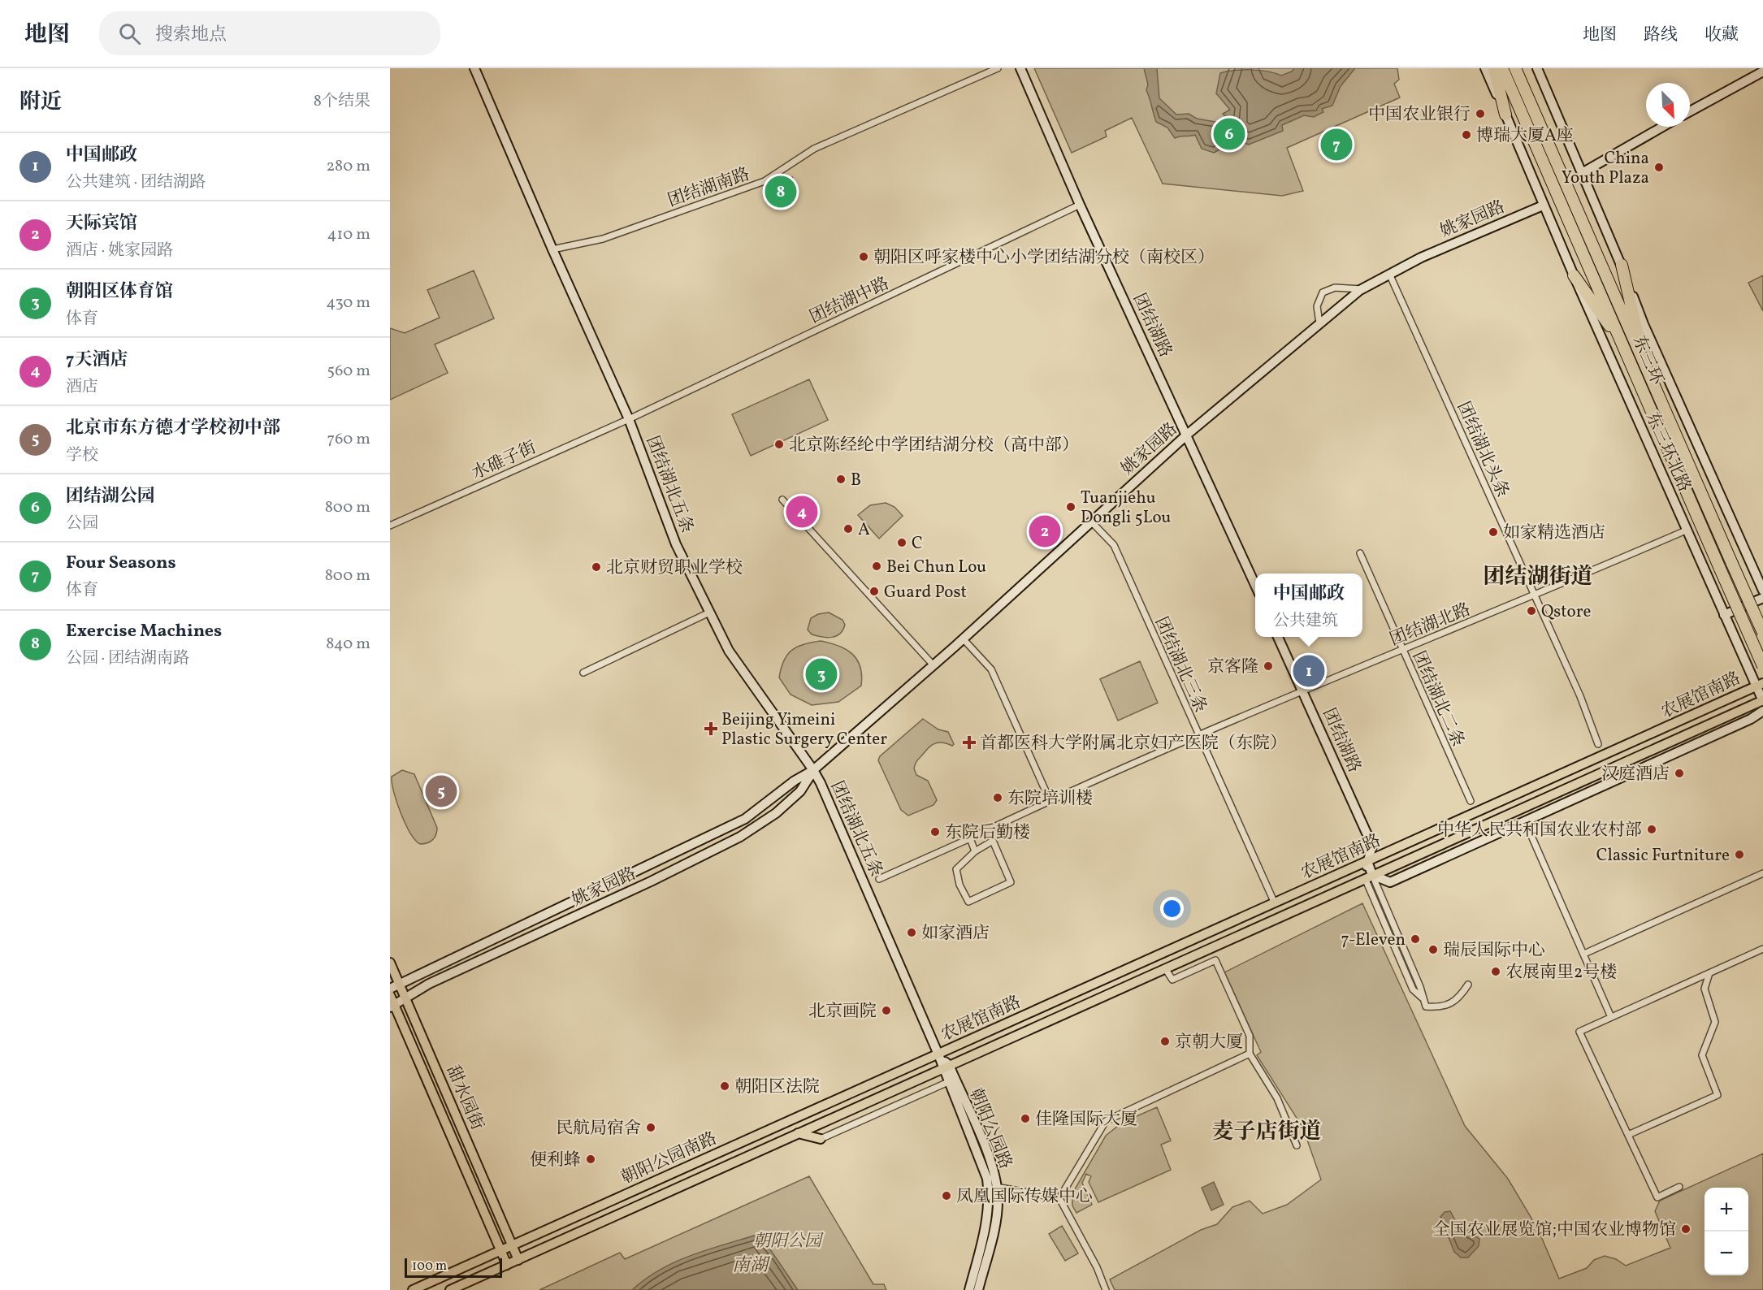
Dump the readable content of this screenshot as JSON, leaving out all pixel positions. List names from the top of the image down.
{
  "streets": {
    "highway": ["东三环"],
    "main road": ["农展馆南路", "甜水园街", "朝阳公园南路"],
    "street": [
      "团结湖南路",
      "姚家园路",
      "团结湖中路",
      "团结湖路",
      "团结湖北头条",
      "东三环北路",
      "水碓子街",
      "团结湖北五条",
      "团结湖北路",
      "团结湖北三条",
      "团结湖北二条",
      "朝阳公园路"
    ]
  },
  "crossings": [
    ["团结湖南路", "团结湖北五条"],
    ["姚家园路", "团结湖路"],
    ["姚家园路", "团结湖北头条"],
    ["姚家园路", "东三环北路"],
    ["姚家园路", "团结湖北五条"],
    ["姚家园路", "团结湖北三条"],
    ["姚家园路", "甜水园街"],
    ["团结湖中路", "团结湖路"],
    ["团结湖中路", "水碓子街"],
    ["团结湖中路", "团结湖北五条"],
    ["团结湖路", "团结湖北路"],
    ["团结湖路", "农展馆南路"],
    ["团结湖北头条", "团结湖北路"],
    ["东三环北路", "团结湖北路"],
    ["东三环北路", "农展馆南路"],
    ["水碓子街", "团结湖北五条"],
    ["团结湖北五条", "农展馆南路"],
    ["团结湖北五条", "朝阳公园路"],
    ["团结湖北五条", "朝阳公园南路"],
    ["团结湖北路", "团结湖北三条"],
    ["团结湖北路", "团结湖北二条"],
    ["团结湖北三条", "农展馆南路"],
    ["农展馆南路", "朝阳公园路"],
    ["农展馆南路", "朝阳公园南路"],
    ["甜水园街", "朝阳公园南路"],
    ["朝阳公园路", "朝阳公园南路"]
  ],
  "districts": ["团结湖街道", "麦子店街道"],
  "water": ["南湖"],
  "parks": ["朝阳公园"],
  "places": {
    "other": [
      "中国农业银行",
      "博瑞大厦A座",
      "China Youth Plaza",
      "朝阳区呼家楼中心小学团结湖分校（南校区）",
      "北京陈经纶中学团结湖分校（高中部）",
      "B",
      "Tuanjiehu Dongli 5Lou",
      "A",
      "如家精选酒店",
      "C",
      "Bei Chun Lou",
      "北京财贸职业学校",
      "Guard Post",
      "Qstore",
      "京客隆",
      "汉庭酒店",
      "东院培训楼",
      "中华人民共和国农业农村部",
      "东院后勤楼",
      "Classic Furtniture",
      "如家酒店",
      "7-Eleven",
      "瑞辰国际中心",
      "农展南里2号楼",
      "北京画院",
      "京朝大厦",
      "朝阳区法院",
      "佳隆国际大厦",
      "民航局宿舍",
      "便利蜂",
      "凤凰国际传媒中心",
      "全国农业展览馆;中国农业博物馆"
    ],
    "health": ["Beijing Yimeini Plastic Surgery Center", "首都医科大学附属北京妇产医院（东院）"]
  },
  "scale_bar": "100 m",
  "north": "bottom right",
  "page": {
    "header": "地图",
    "search": "搜索地点",
    "nav": ["地图", "路线", "收藏"],
    "heading": ["附近", "8个结果"],
    "pins": [
      "6",
      "7",
      "8",
      "4",
      "2",
      "1",
      "3",
      "5"
    ],
    "list": [
      {
        "mark": "1",
        "name": "中国邮政",
        "note": "公共建筑 · 团结湖路",
        "value": "280 m"
      },
      {
        "mark": "2",
        "name": "天际宾馆",
        "note": "酒店 · 姚家园路",
        "value": "410 m"
      },
      {
        "mark": "3",
        "name": "朝阳区体育馆",
        "note": "体育",
        "value": "430 m"
      },
      {
        "mark": "4",
        "name": "7天酒店",
        "note": "酒店",
        "value": "560 m"
      },
      {
        "mark": "5",
        "name": "北京市东方德才学校初中部",
        "note": "学校",
        "value": "760 m"
      },
      {
        "mark": "6",
        "name": "团结湖公园",
        "note": "公园",
        "value": "800 m"
      },
      {
        "mark": "7",
        "name": "Four Seasons",
        "note": "体育",
        "value": "800 m"
      },
      {
        "mark": "8",
        "name": "Exercise Machines",
        "note": "公园 · 团结湖南路",
        "value": "840 m"
      }
    ],
    "popup": ["中国邮政", "公共建筑"],
    "map_buttons": ["+", "−"],
    "scale": "100 m"
  }
}
